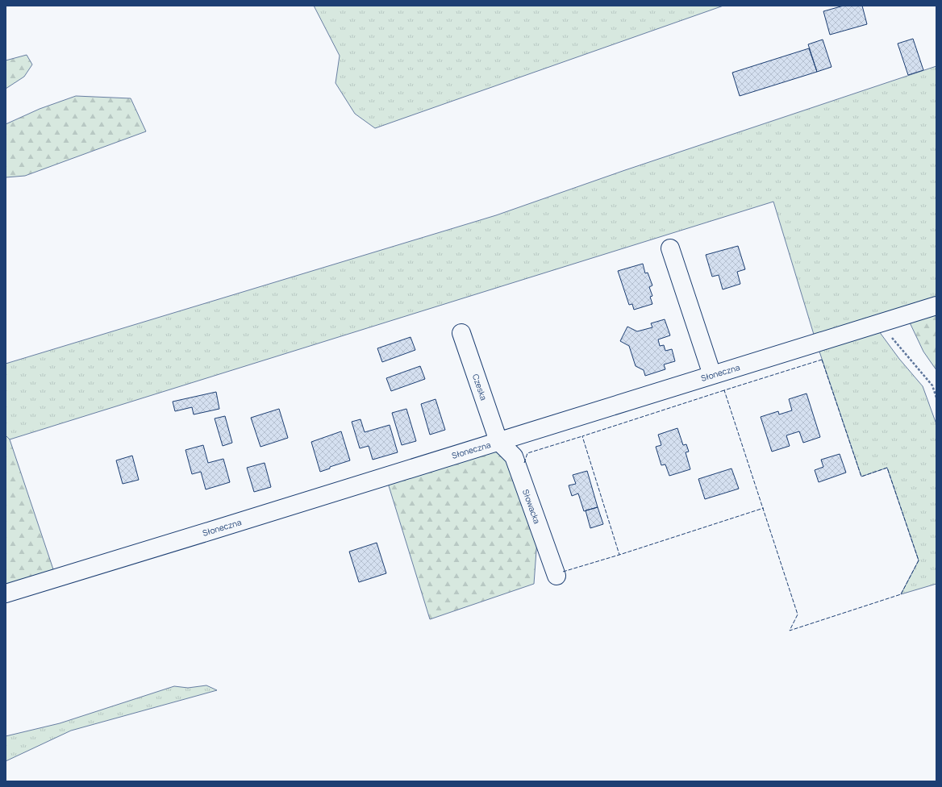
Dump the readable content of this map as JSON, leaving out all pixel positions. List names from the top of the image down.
{
  "streets": {
    "street": ["Słoneczna", "Czeska", "Słowacka"]
  },
  "crossings": [
    ["Słoneczna", "Czeska"],
    ["Słoneczna", "Słowacka"],
    ["Czeska", "Słowacka"]
  ]
}
